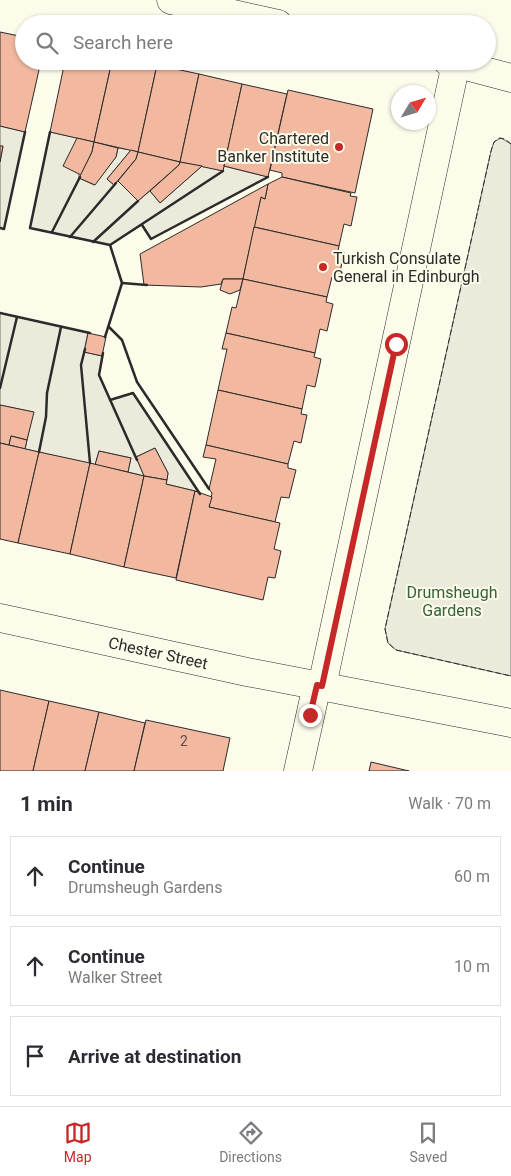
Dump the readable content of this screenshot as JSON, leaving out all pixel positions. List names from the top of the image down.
{
  "streets": {
    "street": ["Chester Street"]
  },
  "parks": ["Drumsheugh Gardens"],
  "places": ["Chartered Banker Institute", "Turkish Consulate General in Edinburgh"],
  "house_numbers": ["2"],
  "north": "top right",
  "page": {
    "search": "Search here",
    "heading": ["1 min", "Walk · 70 m"],
    "list": [
      ["Continue", "Drumsheugh Gardens", "60 m"],
      ["Continue", "Walker Street", "10 m"],
      "Arrive at destination"
    ],
    "nav": ["Map", "Directions", "Saved"]
  }
}
